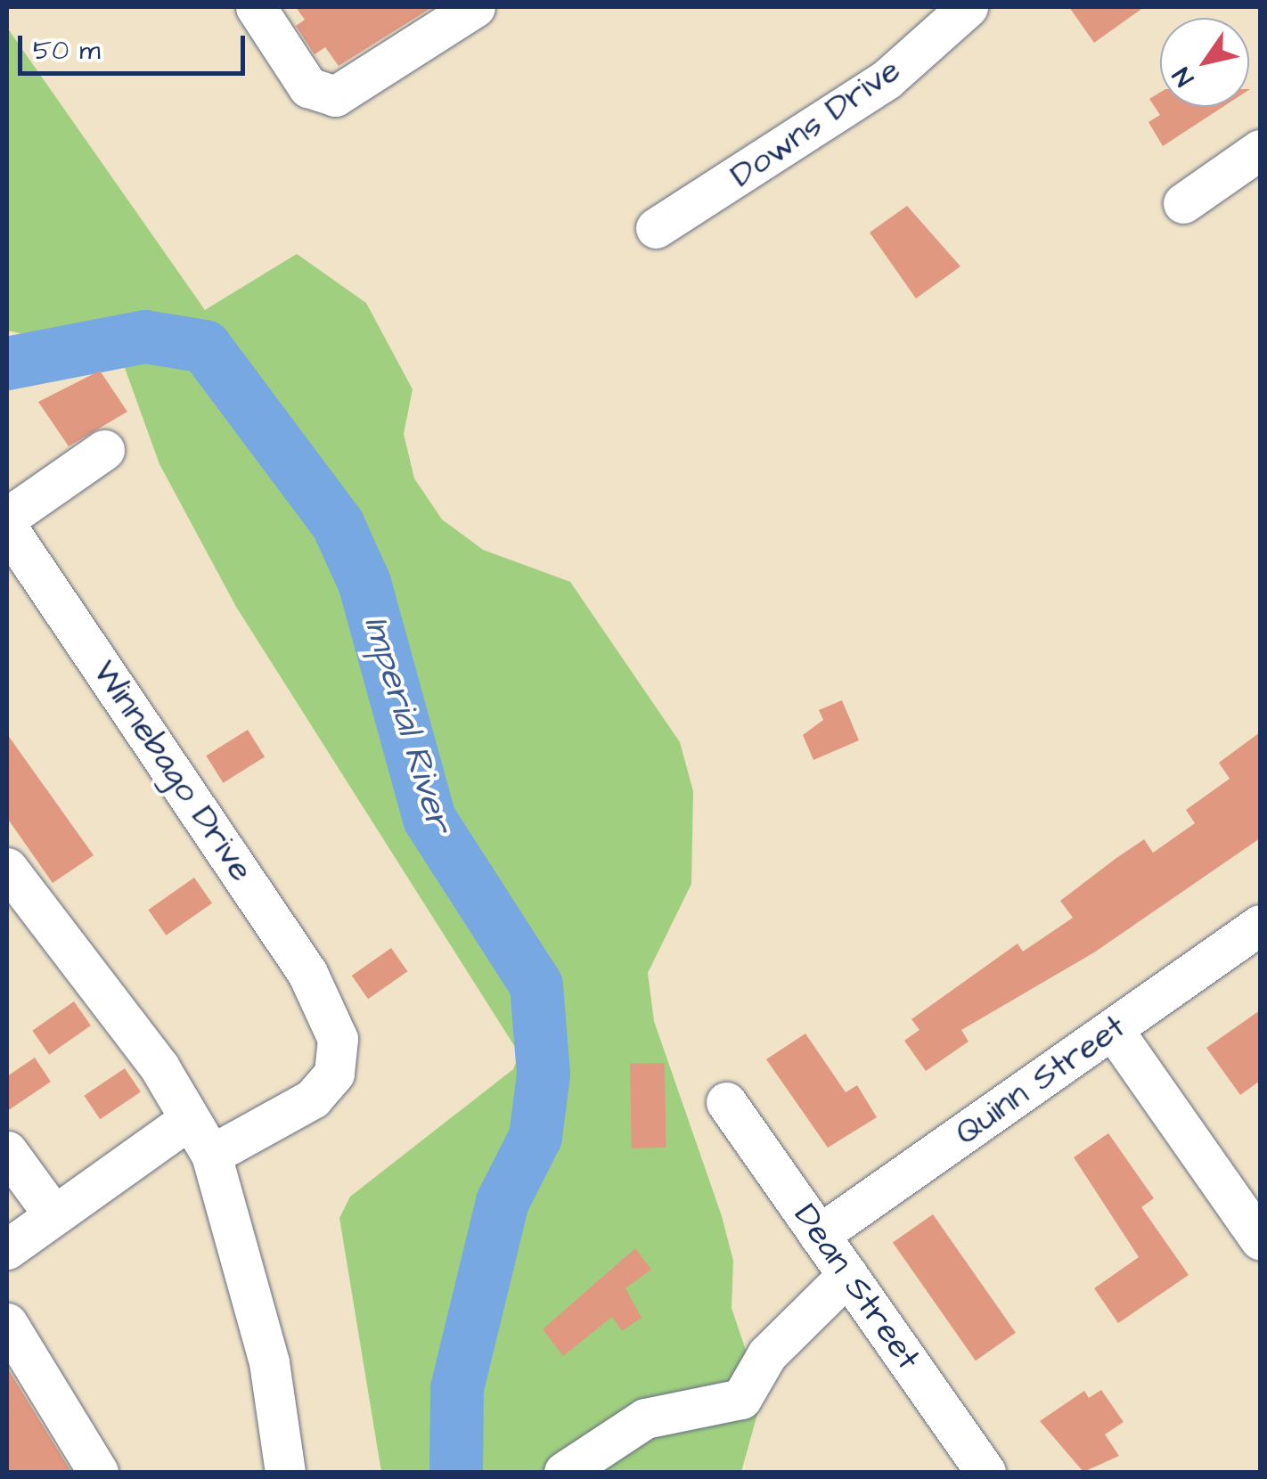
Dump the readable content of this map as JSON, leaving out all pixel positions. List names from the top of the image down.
{
  "streets": {
    "street": [
      "Downs Drive",
      "Winnebago Drive",
      "Quinn Street",
      "Dean Street"
    ]
  },
  "crossings": [
    ["Quinn Street", "Dean Street"]
  ],
  "water": ["Imperial River"],
  "scale_bar": "50 m",
  "north": "bottom left"
}
